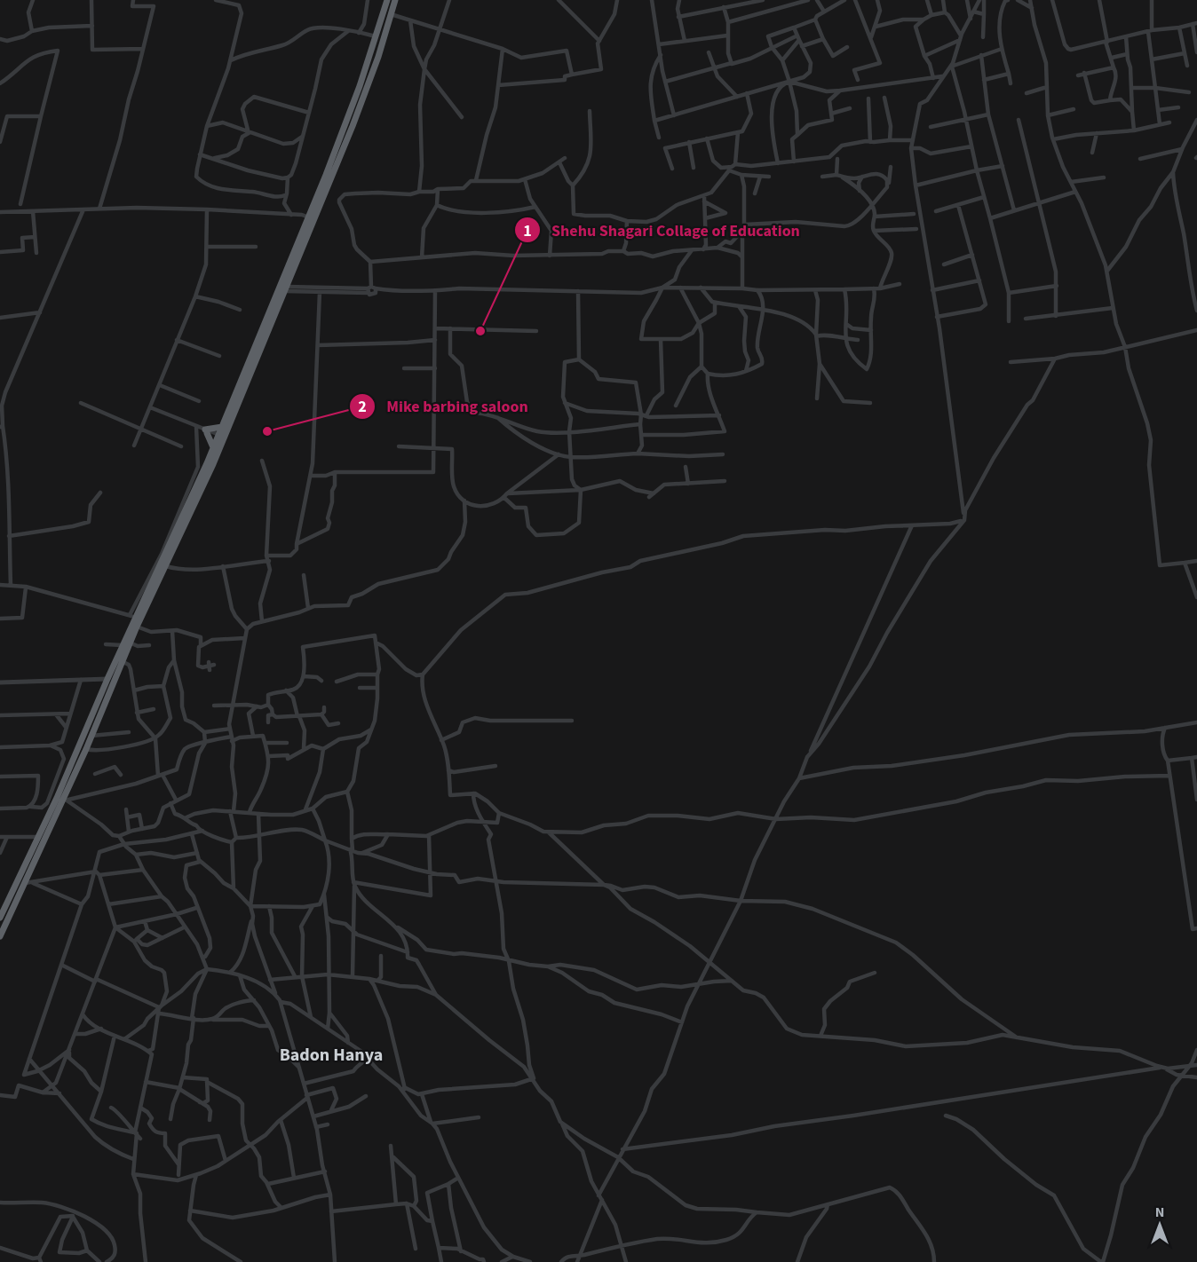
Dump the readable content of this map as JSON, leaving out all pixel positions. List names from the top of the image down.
{
  "districts": ["Badon Hanya"],
  "places": ["Shehu Shagari Collage of Education", "Mike barbing saloon"],
  "north": "top"
}
